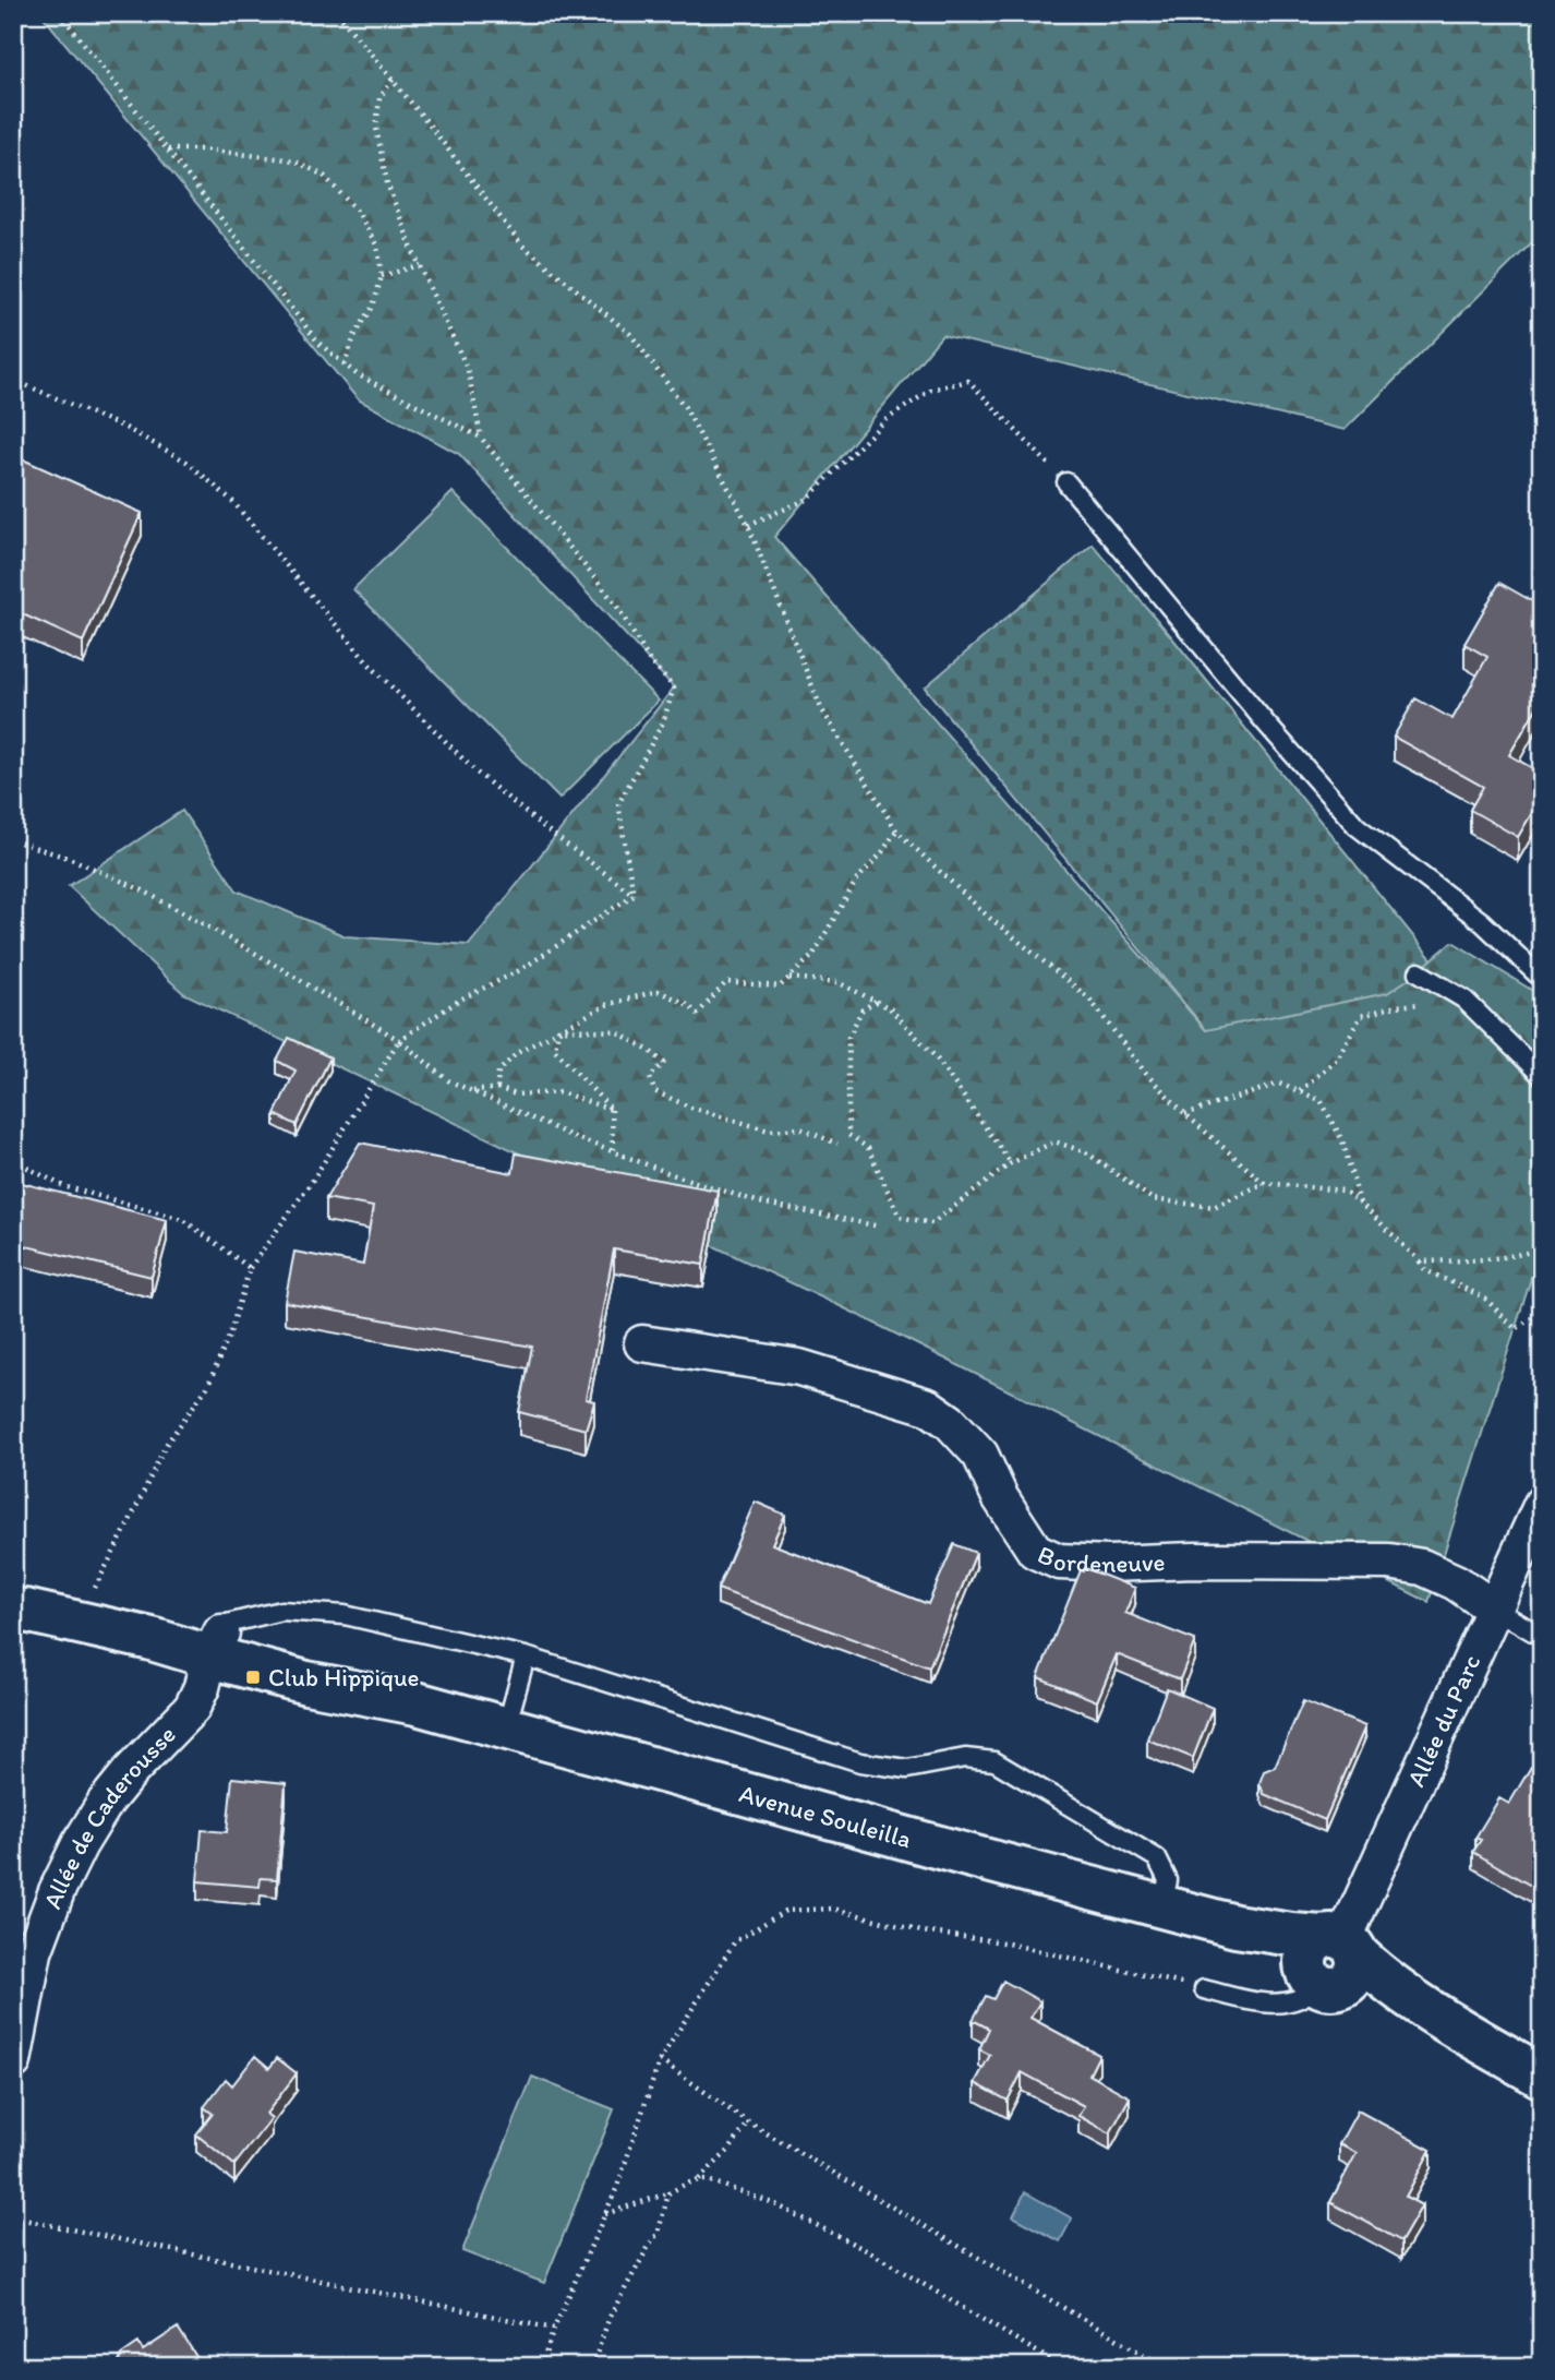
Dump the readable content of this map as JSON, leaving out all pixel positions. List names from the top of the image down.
{
  "streets": {
    "street": [
      "Bordeneuve",
      "Allée du Parc",
      "Avenue Souleilla",
      "Allée de Caderousse"
    ]
  },
  "crossings": [
    ["Bordeneuve", "Allée du Parc"],
    ["Allée du Parc", "Avenue Souleilla"],
    ["Avenue Souleilla", "Allée de Caderousse"]
  ],
  "places": {
    "transit": ["Club Hippique"]
  }
}
